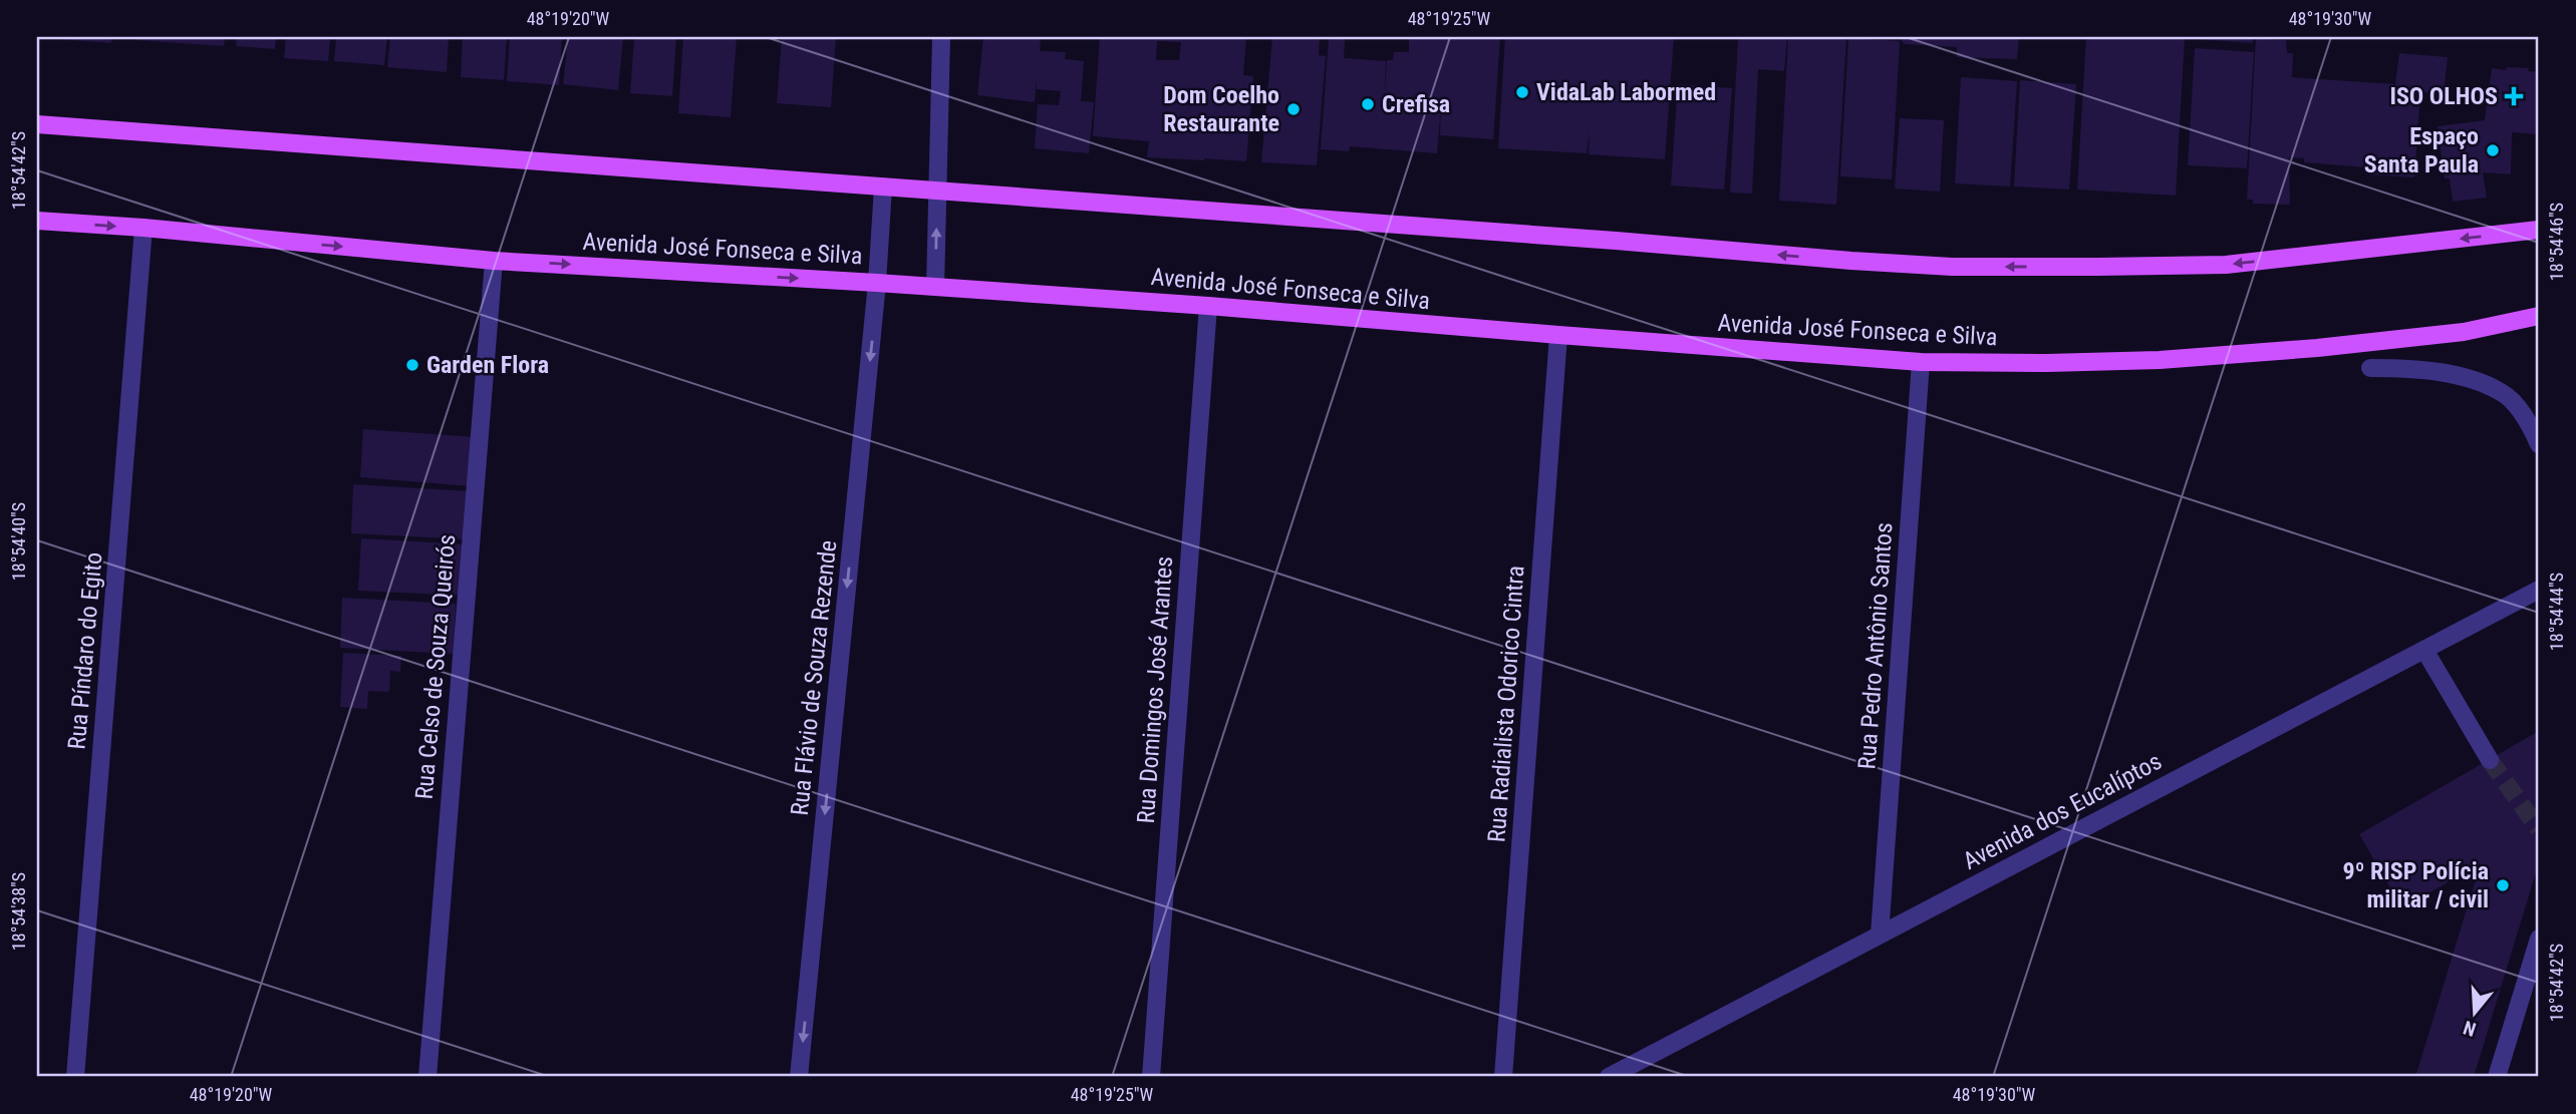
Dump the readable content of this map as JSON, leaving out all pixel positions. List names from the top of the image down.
{
  "streets": {
    "main road": ["Avenida José Fonseca e Silva"],
    "street": [
      "Rua Pedro Antônio Santos",
      "Rua Píndaro do Egito",
      "Rua Celso de Souza Queirós",
      "Rua Flávio de Souza Rezende",
      "Rua Domingos José Arantes",
      "Rua Radialista Odorico Cintra",
      "Avenida dos Eucalíptos"
    ]
  },
  "crossings": [
    ["Avenida José Fonseca e Silva", "Rua Pedro Antônio Santos"],
    ["Avenida José Fonseca e Silva", "Rua Píndaro do Egito"],
    ["Avenida José Fonseca e Silva", "Rua Celso de Souza Queirós"],
    ["Avenida José Fonseca e Silva", "Rua Flávio de Souza Rezende"],
    ["Avenida José Fonseca e Silva", "Rua Domingos José Arantes"],
    ["Avenida José Fonseca e Silva", "Rua Radialista Odorico Cintra"],
    ["Rua Pedro Antônio Santos", "Avenida dos Eucalíptos"]
  ],
  "one_way": ["Rua Flávio de Souza Rezende"],
  "places": {
    "other": [
      "VidaLab Labormed",
      "Crefisa",
      "Dom Coelho Restaurante",
      "Espaço Santa Paula",
      "Garden Flora",
      "9º RISP Polícia militar / civil"
    ],
    "health": ["ISO OLHOS"]
  },
  "north": "bottom",
  "coordinates": [
    "48°19'20\"W",
    "48°19'25\"W",
    "48°19'30\"W",
    "18°54'42\"S",
    "18°54'46\"S",
    "18°54'40\"S",
    "18°54'44\"S",
    "18°54'38\"S"
  ]
}
